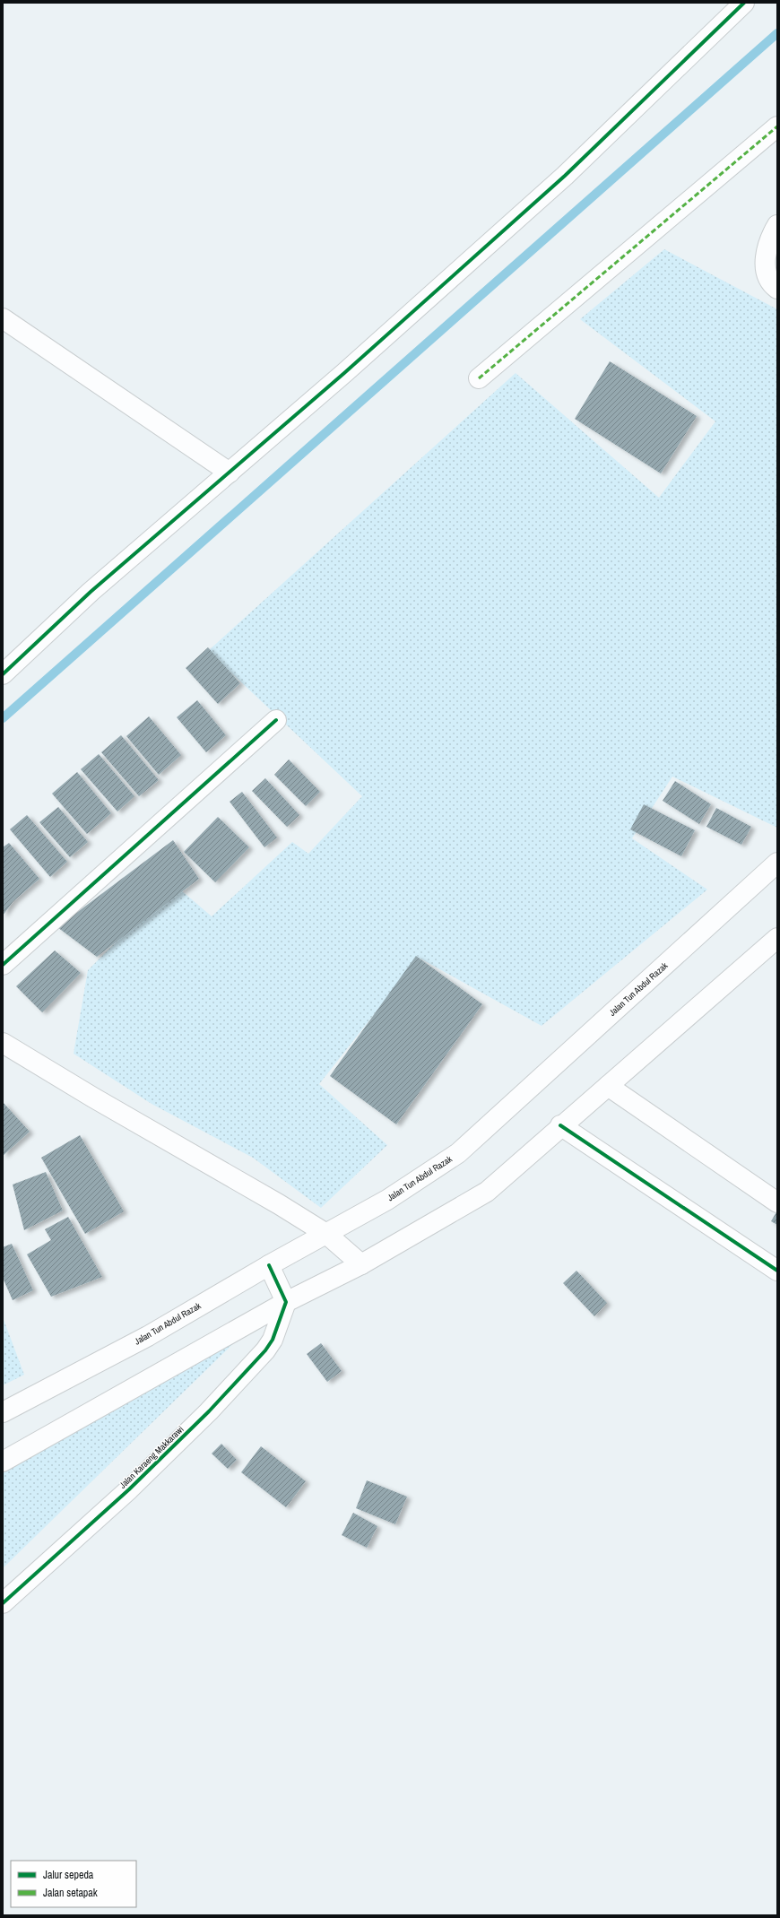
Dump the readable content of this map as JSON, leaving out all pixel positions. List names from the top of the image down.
{
  "streets": {
    "street": ["Jalan Tun Abdul Razak", "Jalan Karaeng Makkarawi"]
  },
  "legend": ["Jalur sepeda", "Jalan setapak"]
}
